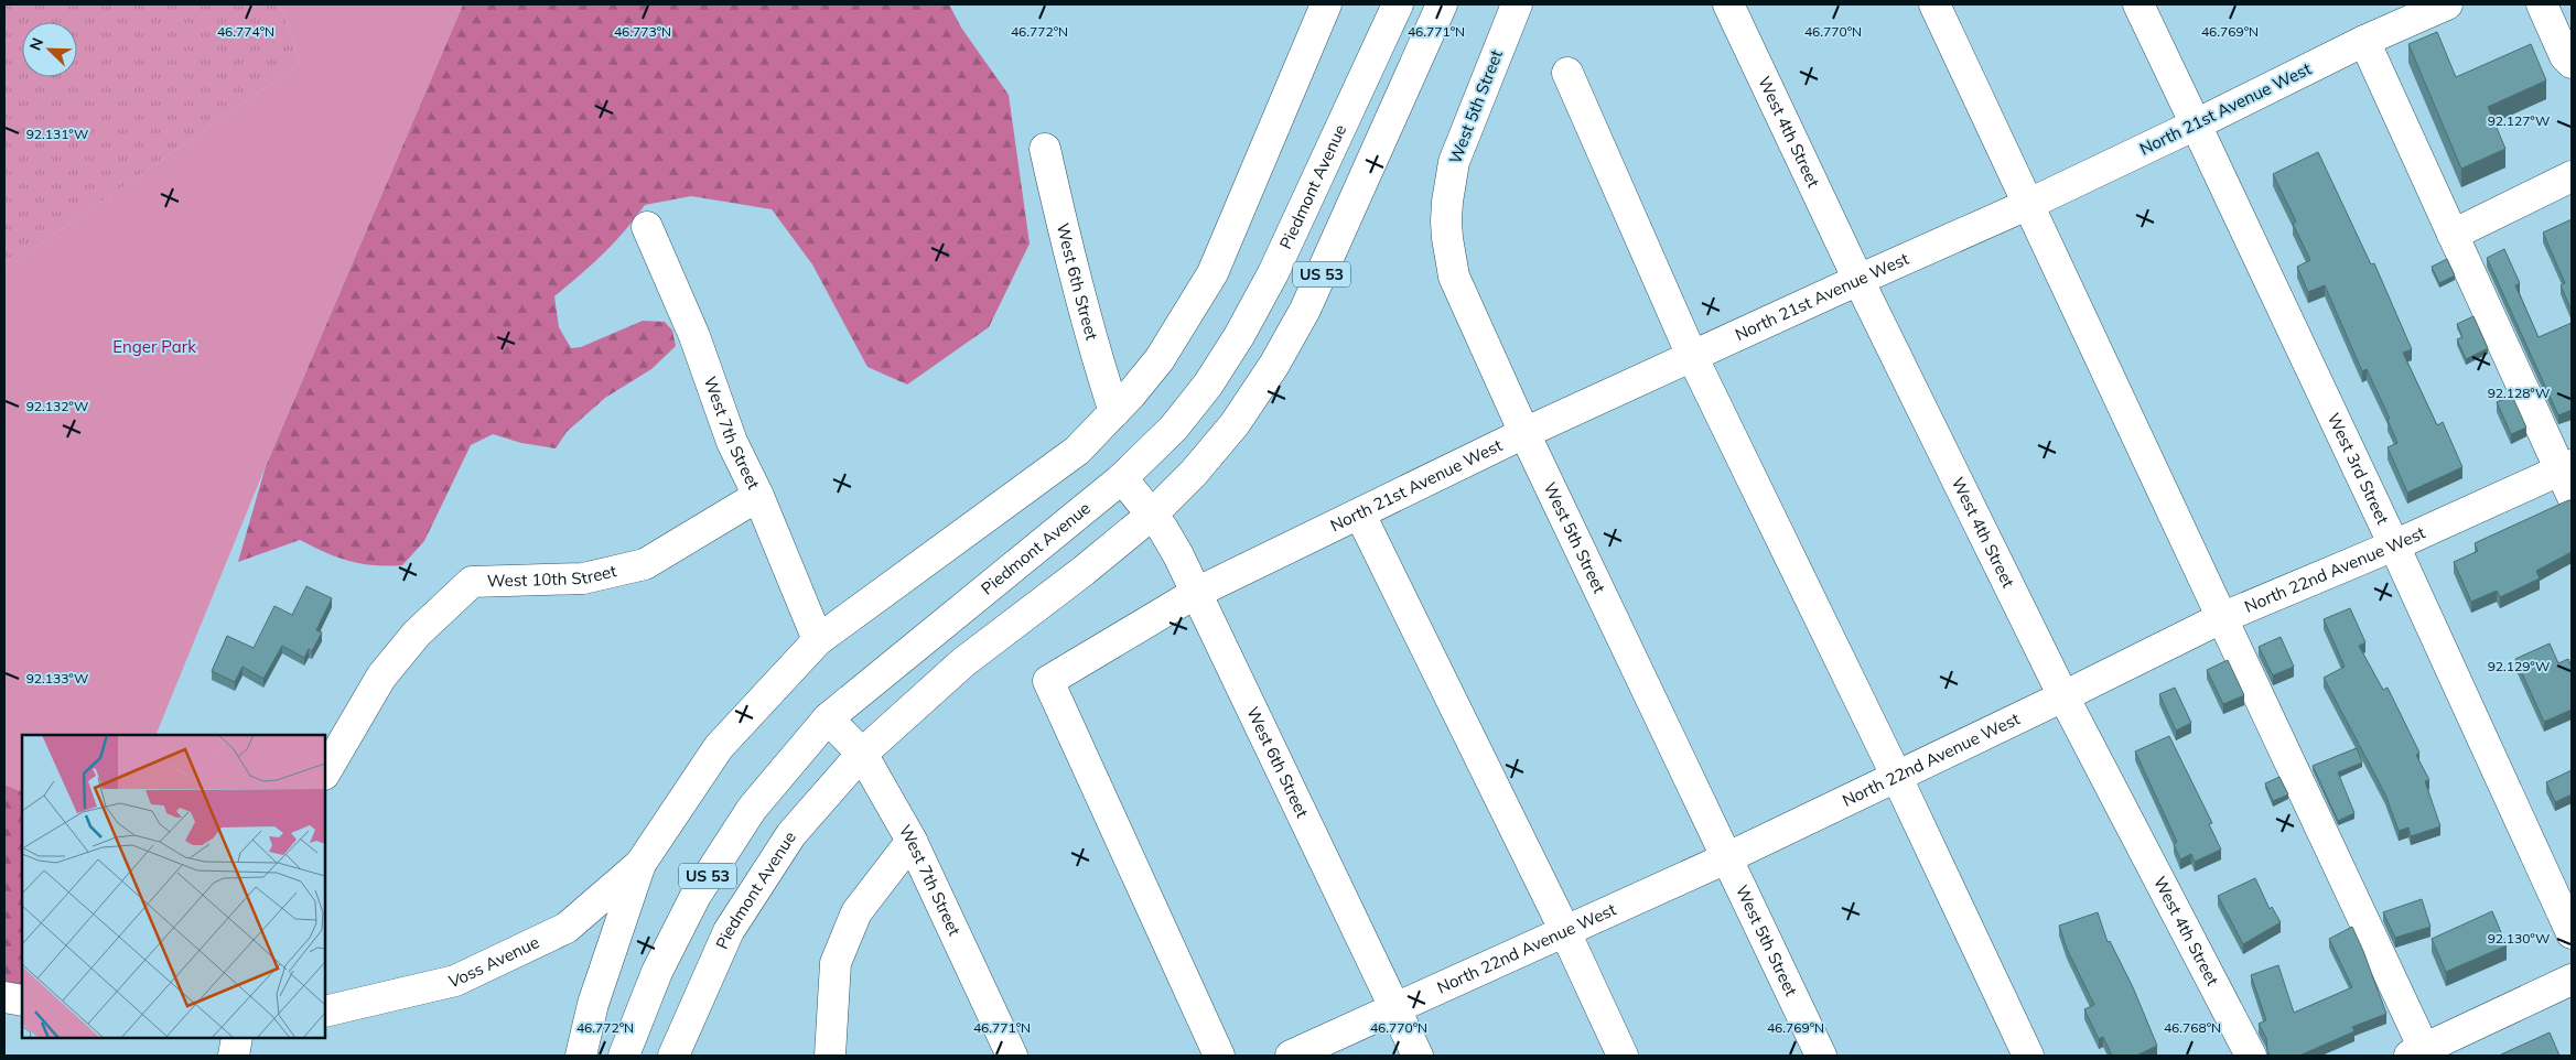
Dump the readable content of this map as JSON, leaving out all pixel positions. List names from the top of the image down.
{
  "streets": {
    "main road": [
      "West 5th Street",
      "North 21st Avenue West",
      "West 4th Street",
      "Piedmont Avenue",
      "US 53",
      "West 6th Street",
      "West 7th Street",
      "West 3rd Street",
      "North 22nd Avenue West",
      "West 10th Street",
      "Voss Avenue"
    ]
  },
  "crossings": [
    ["West 5th Street", "North 21st Avenue West"],
    ["West 5th Street", "North 22nd Avenue West"],
    ["North 21st Avenue West", "West 4th Street"],
    ["North 21st Avenue West", "West 6th Street"],
    ["North 21st Avenue West", "West 3rd Street"],
    ["West 4th Street", "North 22nd Avenue West"],
    ["Piedmont Avenue", "West 6th Street"],
    ["Piedmont Avenue", "West 7th Street"],
    ["West 6th Street", "North 22nd Avenue West"],
    ["West 7th Street", "West 10th Street"],
    ["West 3rd Street", "North 22nd Avenue West"]
  ],
  "parks": ["Enger Park"],
  "north": "top left",
  "coordinates": [
    "46.773°N",
    "46.772°N",
    "46.771°N",
    "46.770°N",
    "46.769°N",
    "46.774°N",
    "92.127°W",
    "92.131°W",
    "92.128°W",
    "92.132°W",
    "92.129°W",
    "92.133°W",
    "92.130°W",
    "46.768°N"
  ]
}
